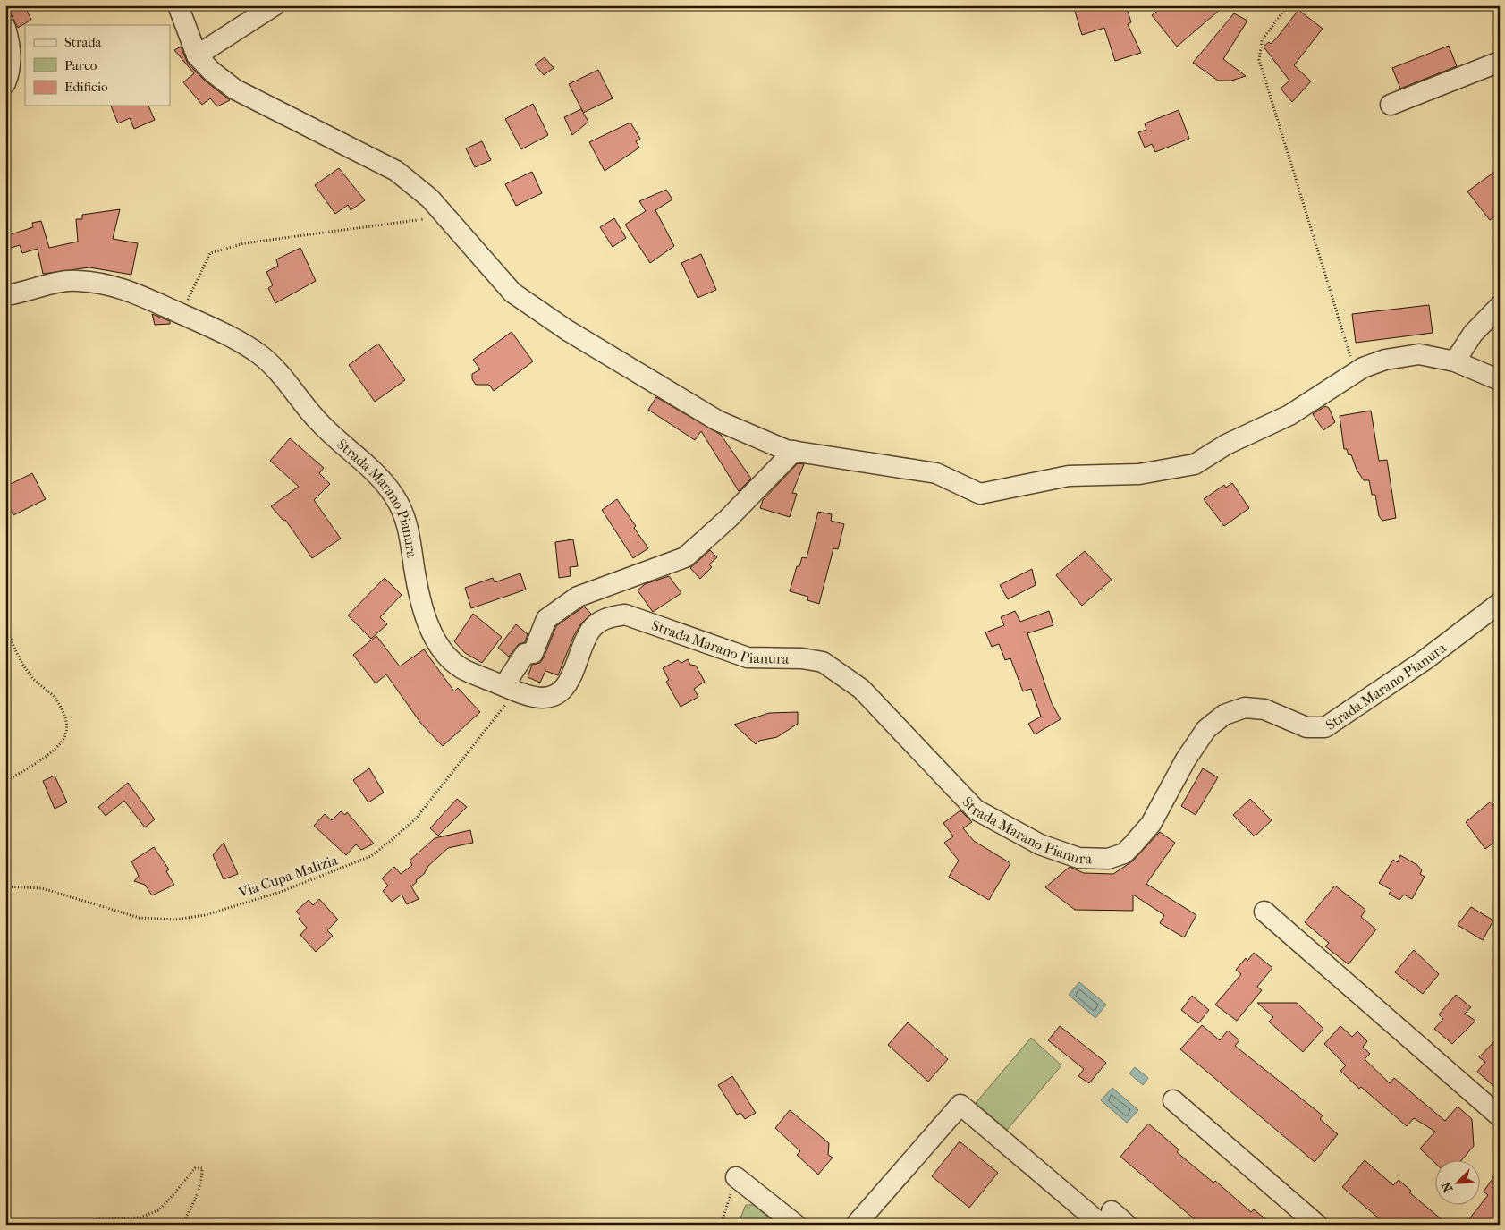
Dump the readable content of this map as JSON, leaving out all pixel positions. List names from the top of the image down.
{
  "streets": {
    "street": ["Strada Marano Pianura"],
    "path": ["Via Cupa Malizia"]
  },
  "crossings": [
    ["Strada Marano Pianura", "Via Cupa Malizia"]
  ],
  "legend": ["Strada", "Parco", "Edificio"],
  "north": "bottom left"
}
